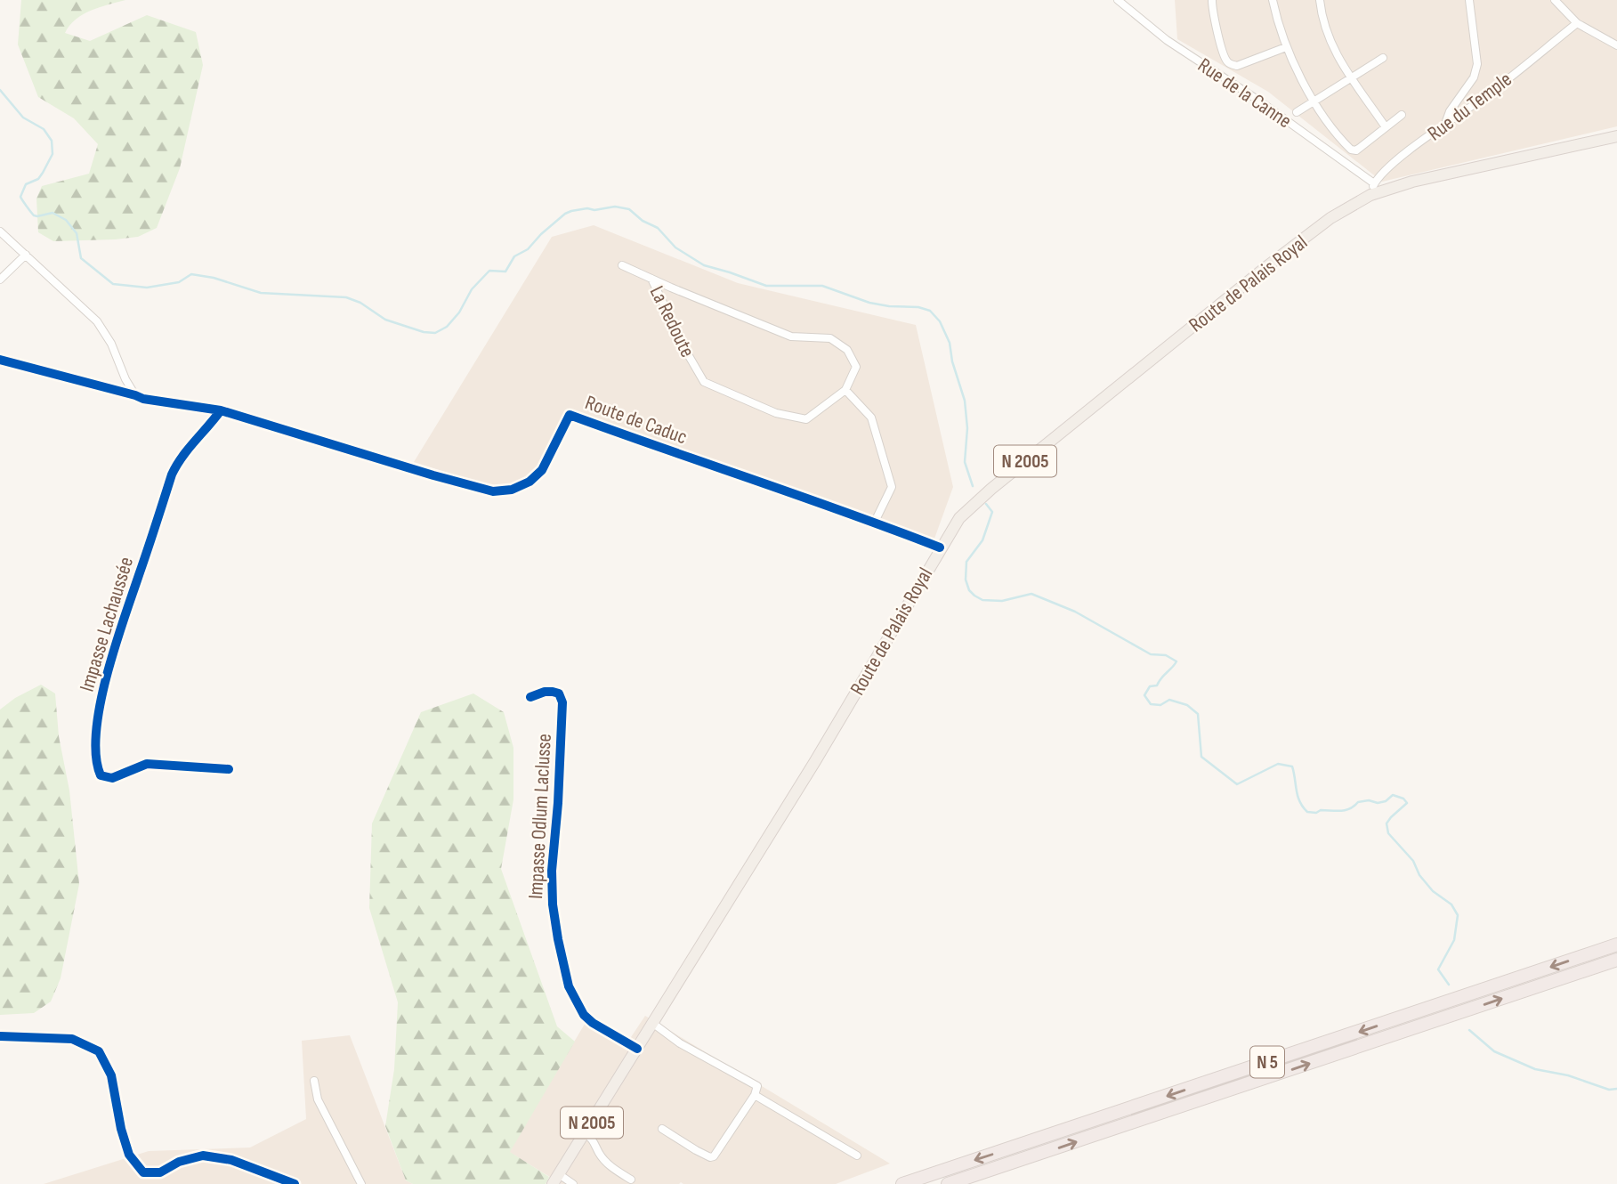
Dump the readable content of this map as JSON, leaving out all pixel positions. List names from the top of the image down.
{
  "streets": {
    "highway": ["N 5"],
    "main road": ["Route de Palais Royal", "N 2005"],
    "street": [
      "Rue de la Canne",
      "Rue du Temple",
      "La Redoute",
      "Route de Caduc",
      "Impasse Lachaussée",
      "Impasse Odlum Laclusse"
    ]
  },
  "crossings": [
    ["Rue de la Canne", "Rue du Temple"],
    ["Rue du Temple", "Route de Palais Royal"],
    ["Route de Palais Royal", "Route de Caduc"],
    ["Route de Palais Royal", "Impasse Odlum Laclusse"],
    ["Route de Caduc", "Impasse Lachaussée"]
  ]
}
